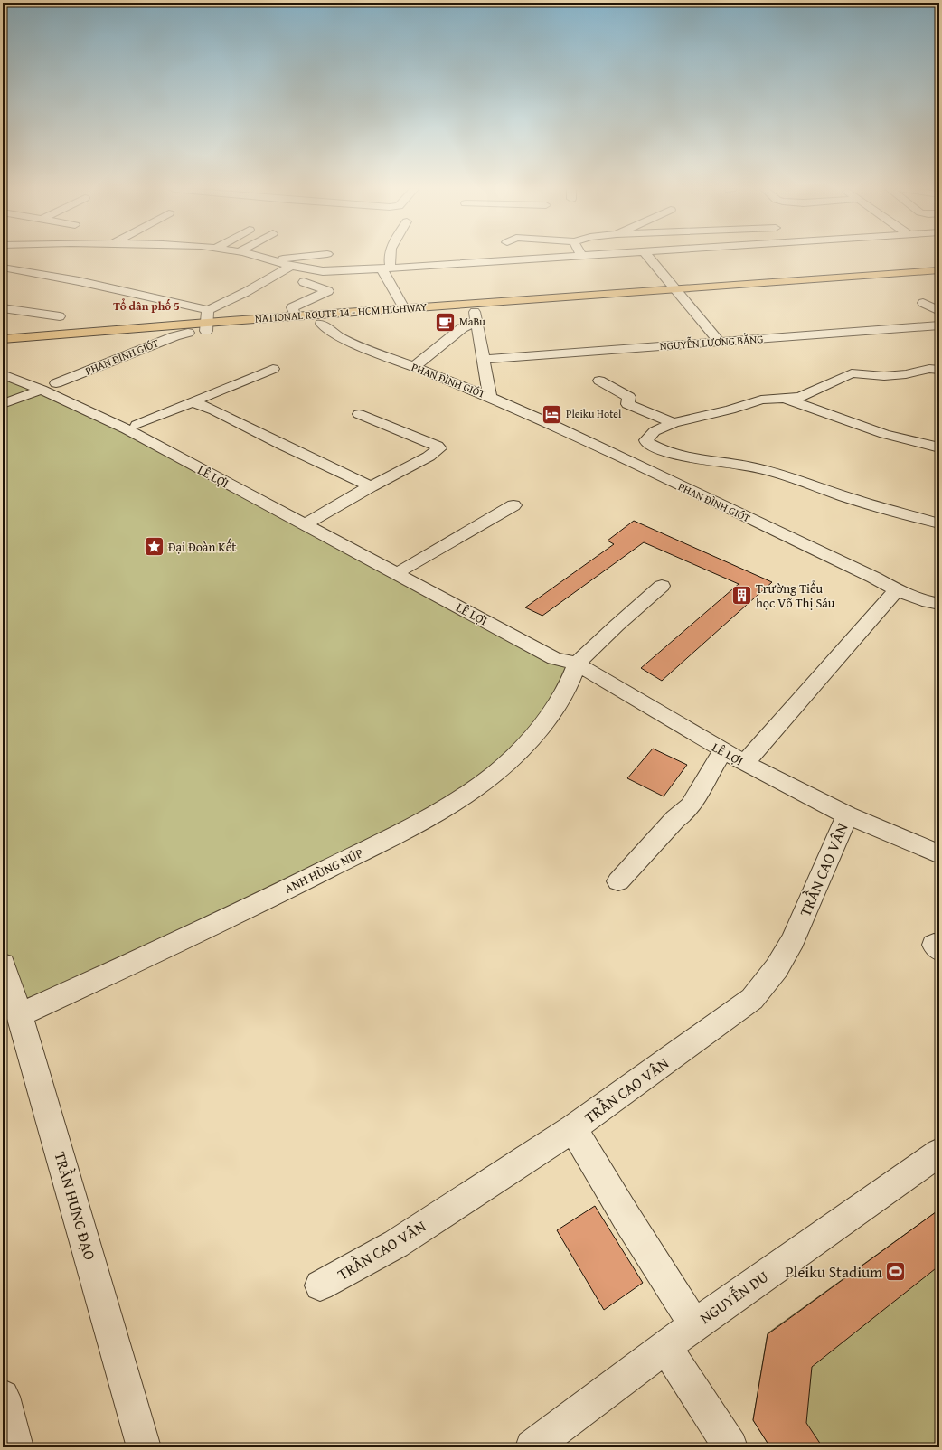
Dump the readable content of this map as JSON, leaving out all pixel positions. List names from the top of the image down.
{
  "streets": {
    "main road": ["NATIONAL ROUTE 14 - HCM HIGHWAY"],
    "street": [
      "NGUYỄN LƯƠNG BẰNG",
      "PHAN ĐÌNH GIÓT",
      "LÊ LỢI",
      "TRẦN CAO VÂN",
      "ANH HÙNG NÚP",
      "TRẦN HƯNG ĐẠO",
      "NGUYỄN DU"
    ]
  },
  "crossings": [
    ["NATIONAL ROUTE 14 - HCM HIGHWAY", "PHAN ĐÌNH GIÓT"],
    ["LÊ LỢI", "TRẦN CAO VÂN"],
    ["LÊ LỢI", "ANH HÙNG NÚP"],
    ["ANH HÙNG NÚP", "TRẦN HƯNG ĐẠO"]
  ],
  "districts": ["Tổ dân phố 5"],
  "places": {
    "cafe": ["MaBu"],
    "hotel": ["Pleiku Hotel"],
    "place": ["Đại Đoàn Kết"],
    "building": ["Trường Tiểu học Võ Thị Sáu"],
    "sports": ["Pleiku Stadium"]
  }
}
